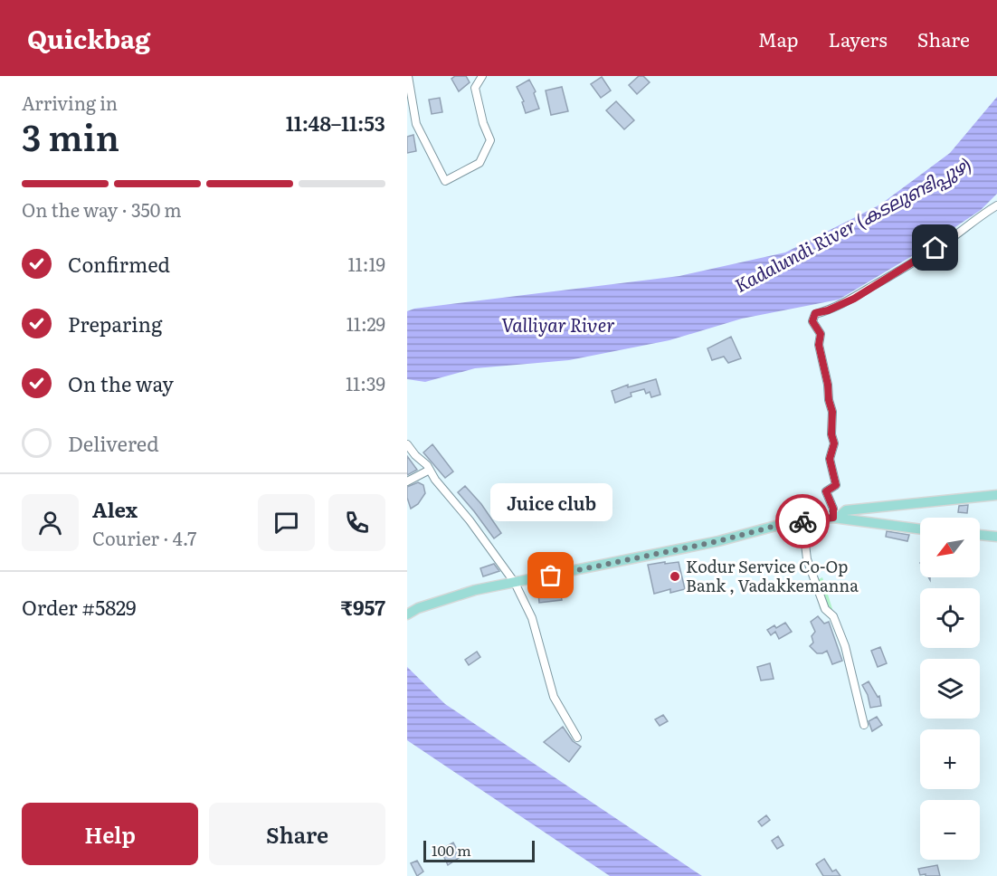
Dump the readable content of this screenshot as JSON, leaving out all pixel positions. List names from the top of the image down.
{
  "water": ["Kadalundi River (കടലുണ്ടിപ്പുഴ)", "Valliyar River"],
  "places": ["Juice club", "Kodur Service Co-Op Bank , Vadakkemanna"],
  "scale_bar": "100 m",
  "north": "bottom left",
  "page": {
    "header": "Quickbag",
    "nav": ["Map", "Layers", "Share"],
    "heading": ["3 min", "Arriving in", "11:48–11:53"],
    "panel": [
      "Alex",
      "Courier · 4.7",
      "Order #5829",
      "₹957"
    ],
    "bar": "On the way · 350 m",
    "list": [
      ["Confirmed", "11:19"],
      ["Preparing", "11:29"],
      ["On the way", "11:39"],
      "Delivered"
    ],
    "bubble": "Juice club",
    "map_buttons": ["+", "−"],
    "buttons": ["Help", "Share"],
    "scale": "100 m"
  }
}
